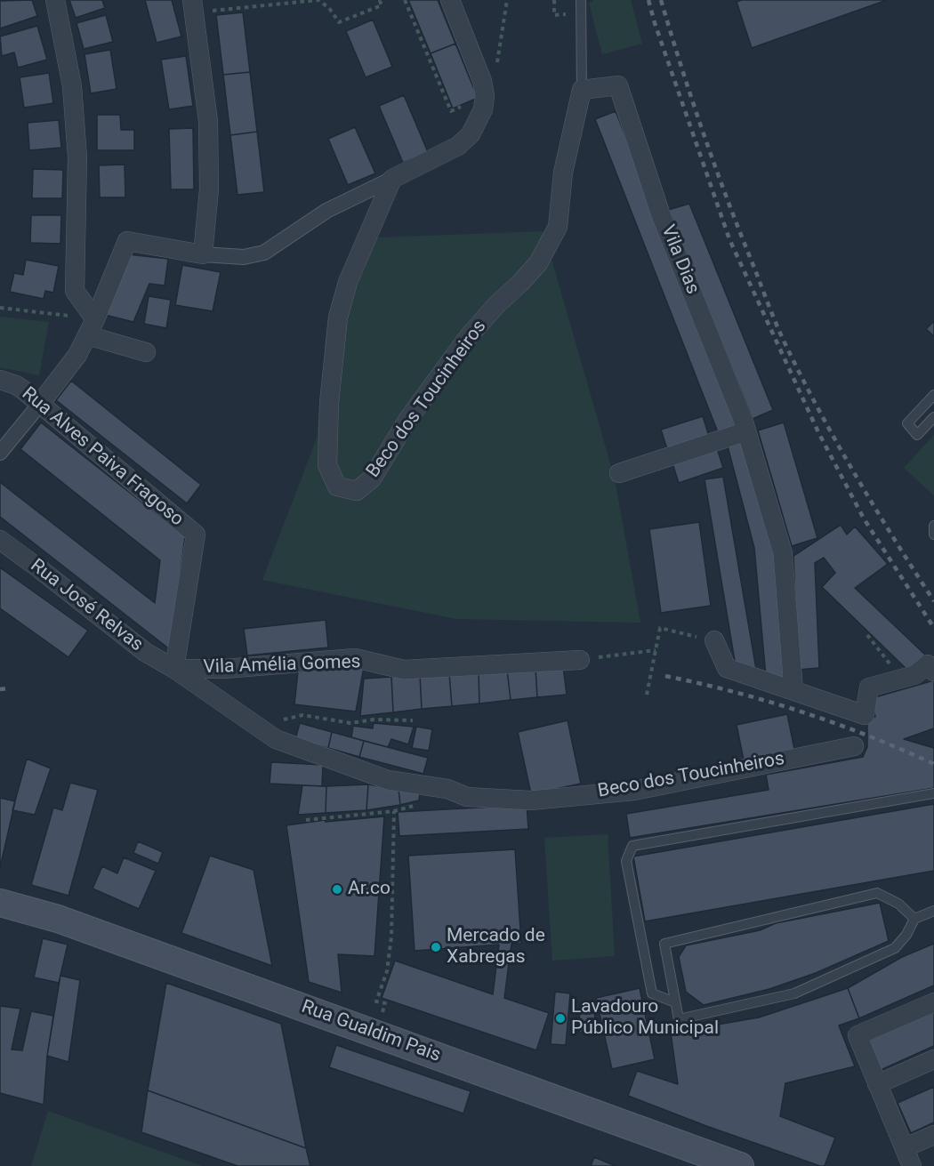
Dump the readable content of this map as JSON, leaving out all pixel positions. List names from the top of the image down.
{
  "streets": {
    "main road": ["Rua Gualdim Pais"],
    "street": [
      "Vila Dias",
      "Beco dos Toucinheiros",
      "Rua Alves Paiva Fragoso",
      "Rua José Relvas",
      "Vila Amélia Gomes"
    ]
  },
  "crossings": [
    ["Vila Dias", "Beco dos Toucinheiros"],
    ["Beco dos Toucinheiros", "Rua Alves Paiva Fragoso"],
    ["Beco dos Toucinheiros", "Rua José Relvas"],
    ["Beco dos Toucinheiros", "Vila Amélia Gomes"],
    ["Rua Alves Paiva Fragoso", "Rua José Relvas"],
    ["Rua Alves Paiva Fragoso", "Vila Amélia Gomes"],
    ["Rua José Relvas", "Vila Amélia Gomes"]
  ],
  "places": ["Ar.co", "Mercado de Xabregas", "Lavadouro Público Municipal"]
}
